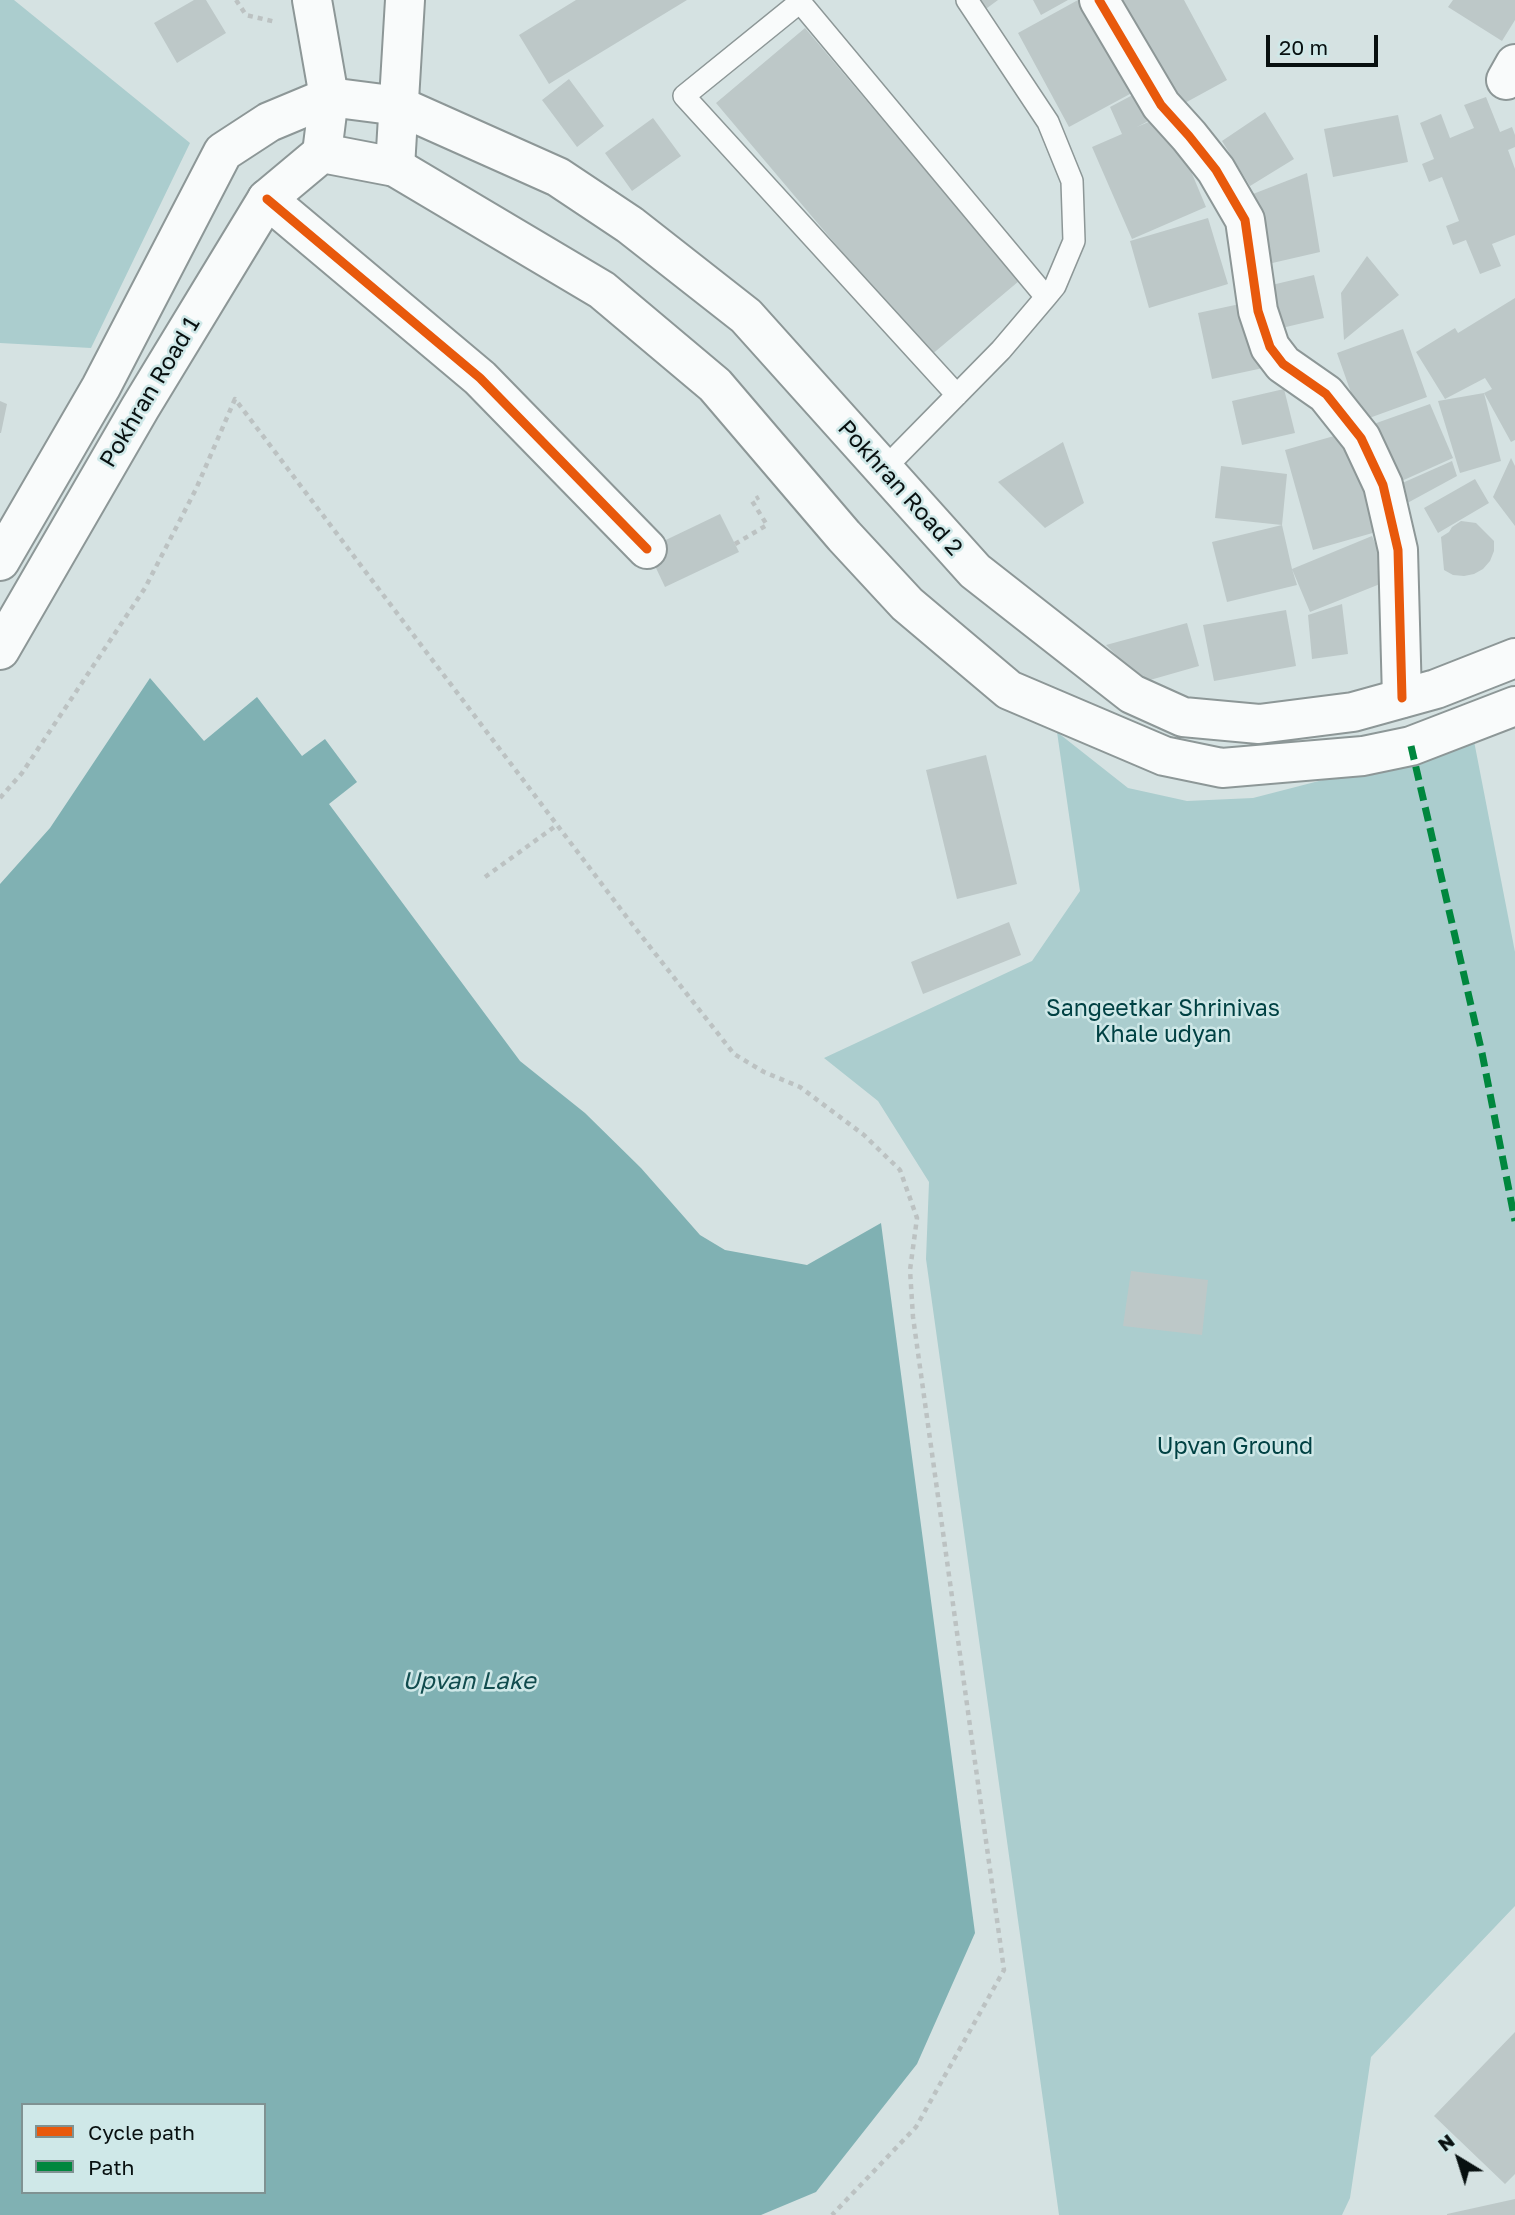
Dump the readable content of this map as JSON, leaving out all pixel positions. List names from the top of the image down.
{
  "streets": {
    "main road": ["Pokhran Road 1", "Pokhran Road 2"]
  },
  "crossings": [
    ["Pokhran Road 1", "Pokhran Road 2"]
  ],
  "water": ["Upvan Lake"],
  "parks": ["Sangeetkar Shrinivas Khale udyan", "Upvan Ground"],
  "legend": ["Cycle path", "Path"],
  "scale_bar": "20 m",
  "north": "top left"
}
